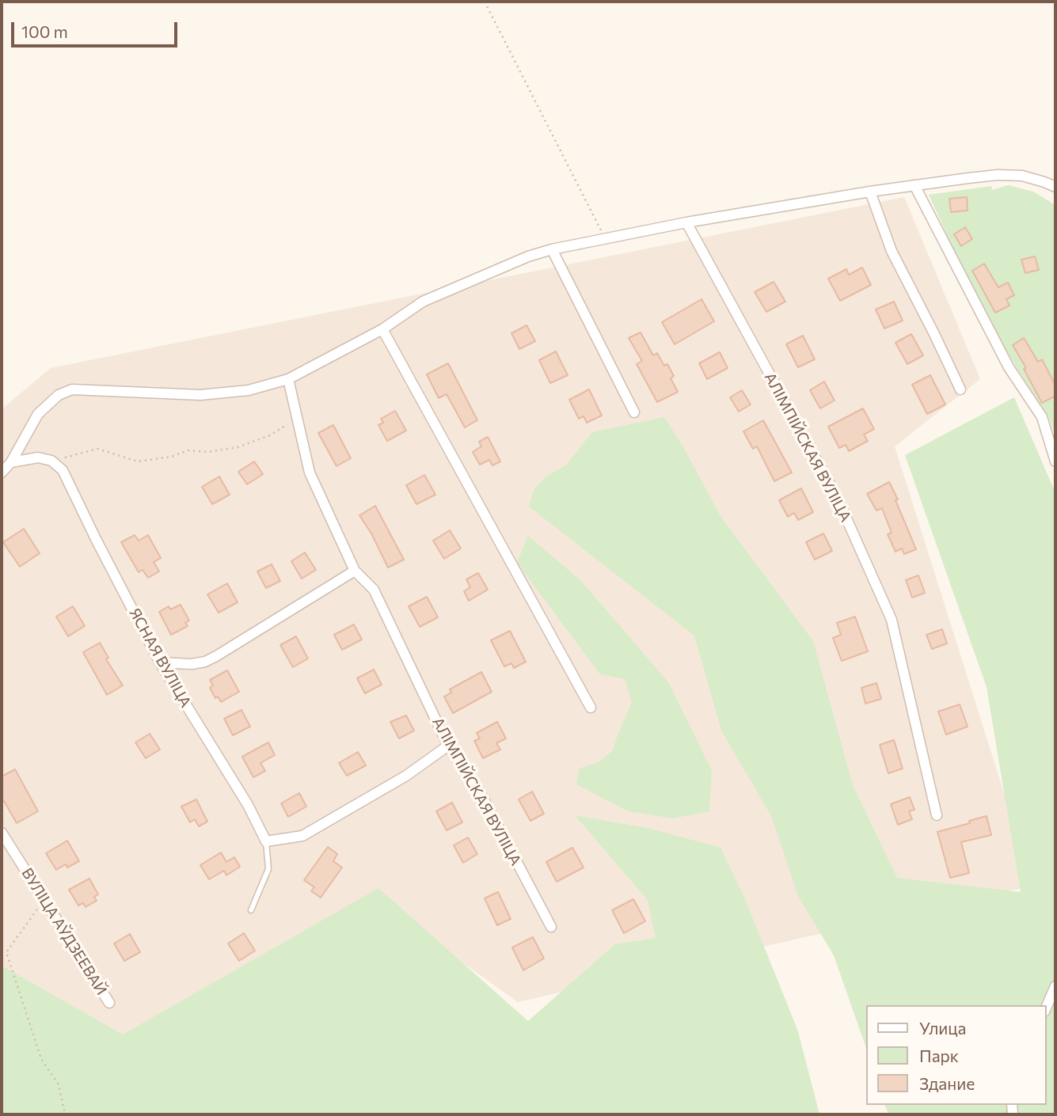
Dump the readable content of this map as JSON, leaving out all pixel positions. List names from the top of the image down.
{
  "streets": {
    "street": ["АЛІМПІЙСКАЯ ВУЛІЦА", "ЯСНАЯ ВУЛІЦА", "ВУЛІЦА АЎДЗЕЕВАЙ"]
  },
  "legend": ["Улица", "Парк", "Здание"],
  "scale_bar": "100 m"
}
